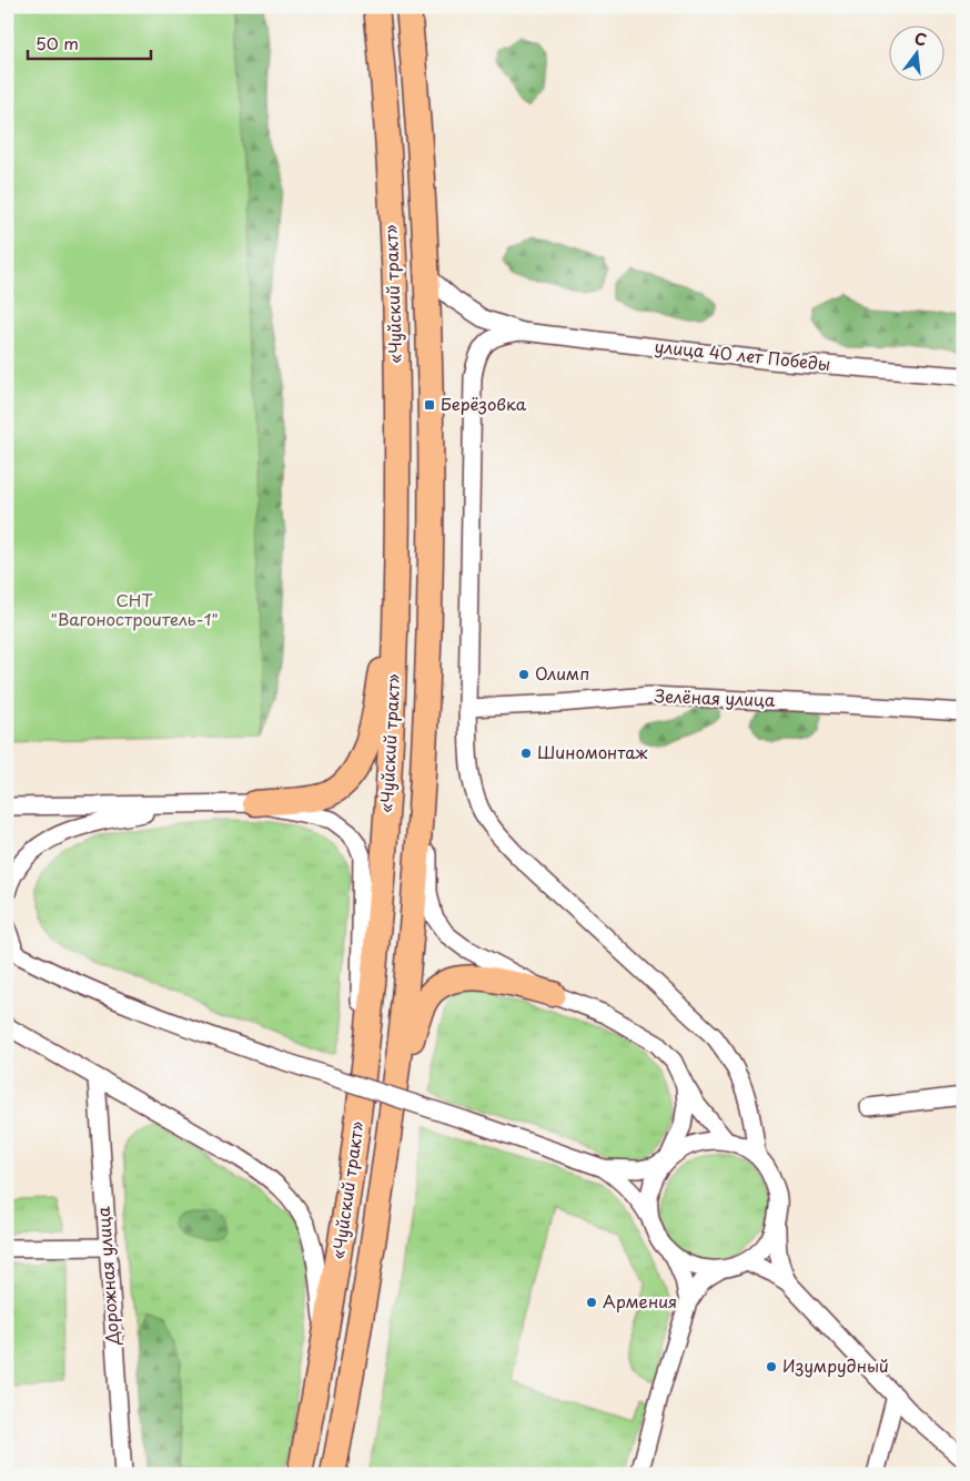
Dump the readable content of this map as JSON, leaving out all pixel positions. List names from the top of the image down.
{
  "streets": {
    "highway": ["«Чуйский тракт»"],
    "street": ["улица 40 лет Победы", "Зелёная улица", "Дорожная улица"]
  },
  "parks": ["СНТ \"Вагоностроитель-1\""],
  "places": {
    "transit": ["Берёзовка"],
    "other": [
      "Олимп",
      "Шиномонтаж",
      "Армения",
      "Изумрудный"
    ]
  },
  "scale_bar": "50 m",
  "north": "top"
}
